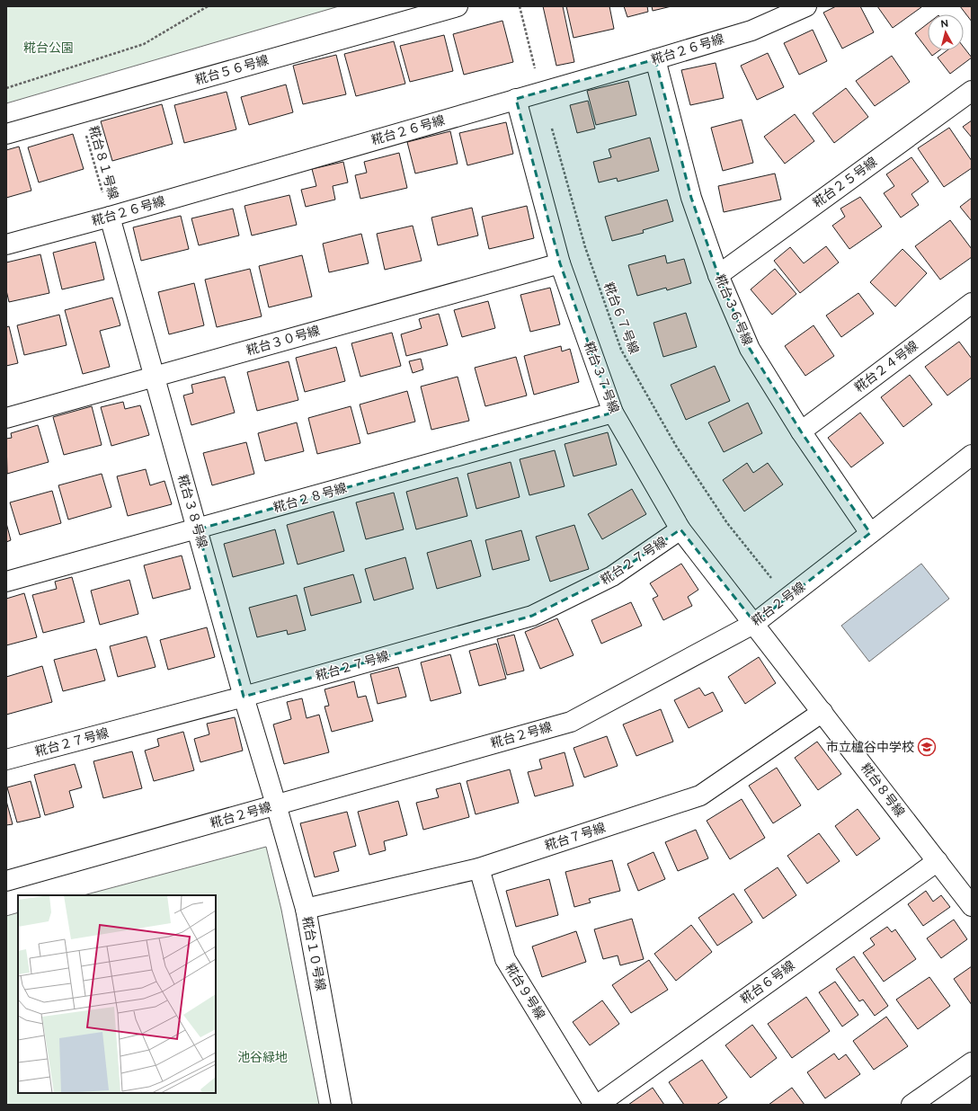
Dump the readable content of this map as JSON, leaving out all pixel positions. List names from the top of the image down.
{
  "streets": {
    "street": [
      "糀台２６号線",
      "糀台５６号線",
      "糀台２５号線",
      "糀台３６号線",
      "糀台３０号線",
      "糀台２４号線",
      "糀台３７号線",
      "糀台２８号線",
      "糀台３８号線",
      "糀台２７号線",
      "糀台２号線",
      "糀台８号線",
      "糀台７号線",
      "糀台１０号線",
      "糀台６号線",
      "糀台９号線"
    ],
    "path": ["糀台８１号線", "糀台６７号線"]
  },
  "crossings": [
    ["糀台２６号線", "糀台８１号線"],
    ["糀台２６号線", "糀台３６号線"],
    ["糀台２６号線", "糀台６７号線"],
    ["糀台２６号線", "糀台３７号線"],
    ["糀台２６号線", "糀台３８号線"],
    ["糀台５６号線", "糀台８１号線"],
    ["糀台８１号線", "糀台３８号線"],
    ["糀台２５号線", "糀台３６号線"],
    ["糀台３６号線", "糀台２４号線"],
    ["糀台３６号線", "糀台２号線"],
    ["糀台６７号線", "糀台２号線"],
    ["糀台３０号線", "糀台３７号線"],
    ["糀台３０号線", "糀台３８号線"],
    ["糀台３７号線", "糀台２８号線"],
    ["糀台３７号線", "糀台２７号線"],
    ["糀台３７号線", "糀台２号線"],
    ["糀台３７号線", "糀台８号線"],
    ["糀台２８号線", "糀台３８号線"],
    ["糀台３８号線", "糀台２７号線"],
    ["糀台３８号線", "糀台２号線"],
    ["糀台３８号線", "糀台１０号線"],
    ["糀台２号線", "糀台８号線"],
    ["糀台２号線", "糀台１０号線"],
    ["糀台８号線", "糀台７号線"],
    ["糀台８号線", "糀台６号線"],
    ["糀台７号線", "糀台１０号線"],
    ["糀台７号線", "糀台９号線"]
  ],
  "parks": ["糀台公園", "池谷緑地"],
  "places": {
    "school or university": ["市立櫨谷中学校"]
  },
  "north": "top"
}
